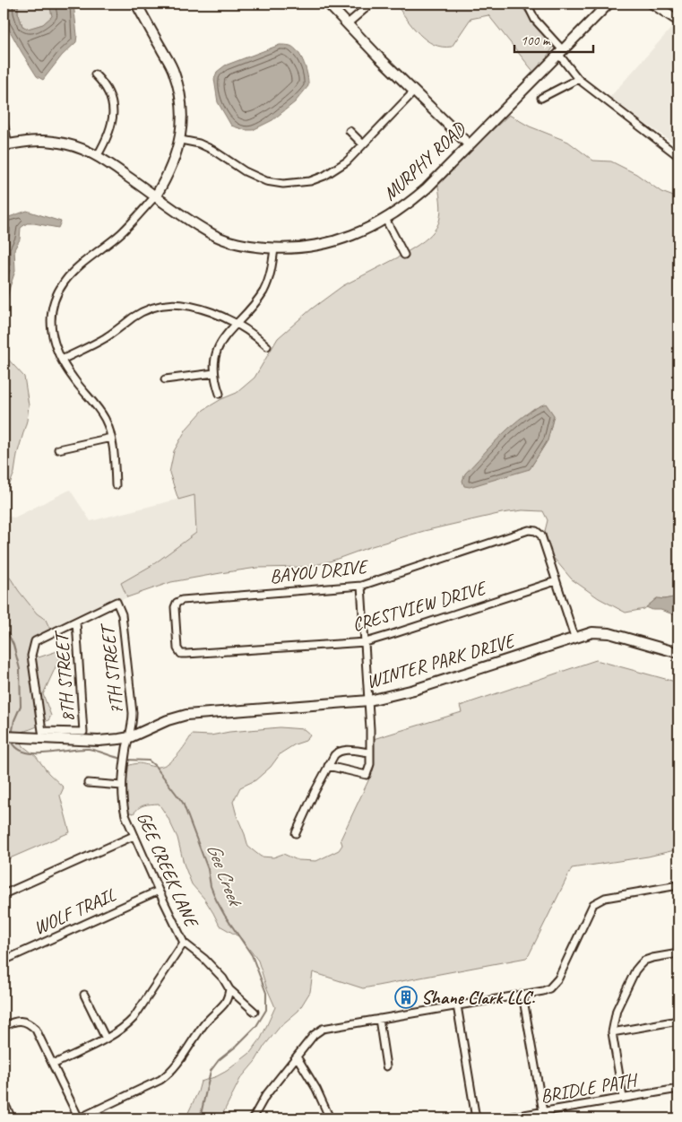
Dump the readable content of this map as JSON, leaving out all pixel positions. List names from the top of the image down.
{
  "streets": {
    "street": [
      "MURPHY ROAD",
      "BAYOU DRIVE",
      "CRESTVIEW DRIVE",
      "WINTER PARK DRIVE",
      "7TH STREET",
      "8TH STREET",
      "GEE CREEK LANE",
      "WOLF TRAIL",
      "BRIDLE PATH"
    ]
  },
  "crossings": [
    ["BAYOU DRIVE", "CRESTVIEW DRIVE"],
    ["WINTER PARK DRIVE", "7TH STREET"],
    ["WINTER PARK DRIVE", "GEE CREEK LANE"],
    ["7TH STREET", "8TH STREET"],
    ["7TH STREET", "GEE CREEK LANE"],
    ["GEE CREEK LANE", "WOLF TRAIL"]
  ],
  "water": ["Gee Creek"],
  "places": {
    "building": ["Shane Clark LLC."]
  },
  "scale_bar": "100 m"
}
